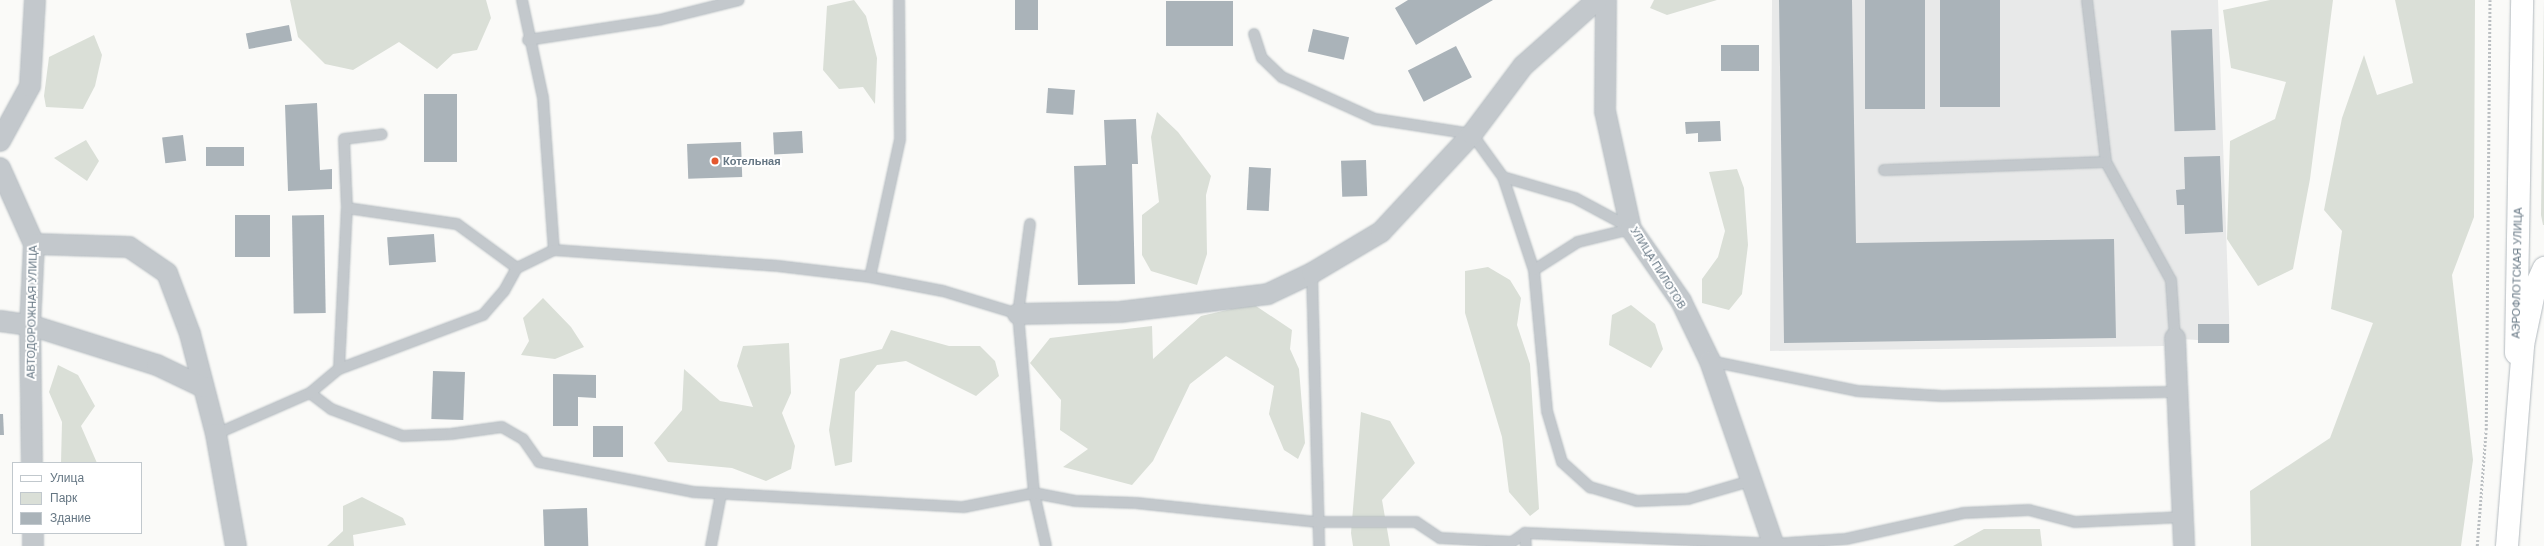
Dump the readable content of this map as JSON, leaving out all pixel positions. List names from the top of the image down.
{
  "streets": {
    "main road": ["АЭРОФЛОТСКАЯ УЛИЦА"],
    "street": ["УЛИЦА ПИЛОТОВ", "АВТОДОРОЖНАЯ УЛИЦА"]
  },
  "places": ["Котельная"],
  "legend": ["Улица", "Парк", "Здание"]
}
